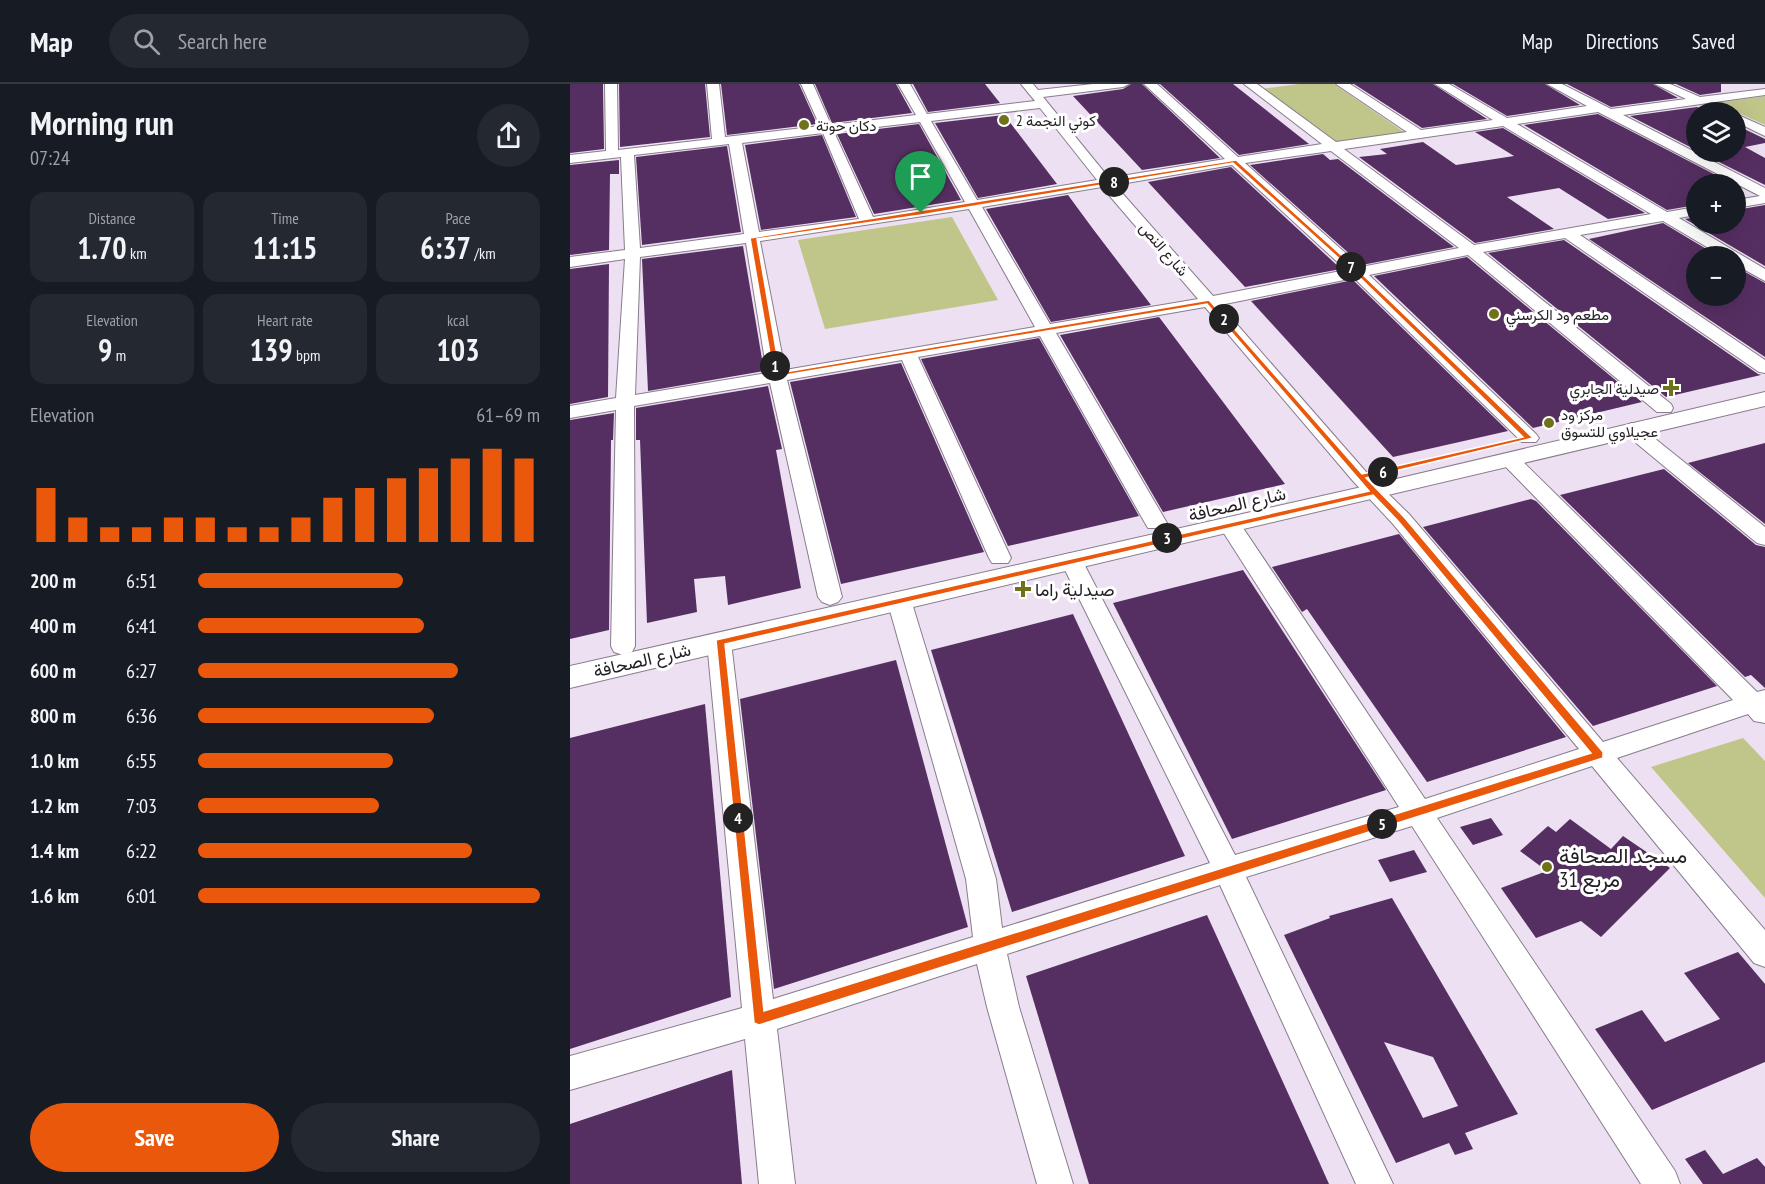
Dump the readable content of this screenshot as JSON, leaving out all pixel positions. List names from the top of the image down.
{
  "streets": {
    "main road": ["شارع الصحافة"],
    "street": ["شارع النص"]
  },
  "crossings": [
    ["شارع النص", "شارع الصحافة"]
  ],
  "places": {
    "other": [
      "كوني النجمة 2",
      "دكان حوتة",
      "مطعم ود الكرسني",
      "مركز ود عجيلاوي للتسوق",
      "مسجد الصحافة مربع 31"
    ],
    "health": ["صيدلية الجابري", "صيدلية راما"]
  },
  "page": {
    "header": "Map",
    "search": "Search here",
    "nav": ["Map", "Directions", "Saved"],
    "heading": ["Morning run", "07:24"],
    "map_buttons": ["+", "−"],
    "pins": [
      "8",
      "7",
      "2",
      "1",
      "6",
      "3",
      "4",
      "5"
    ],
    "stats": [
      ["Distance", "1.70 km"],
      ["Time", "11:15"],
      ["Pace", "6:37 /km"],
      ["Elevation", "9 m"],
      ["Heart rate", "139 bpm"],
      ["kcal", "103"]
    ],
    "chart": ["Elevation", "61–69 m"],
    "list": [
      {
        "name": "200 m",
        "note": "6:51"
      },
      {
        "name": "400 m",
        "note": "6:41"
      },
      {
        "name": "600 m",
        "note": "6:27"
      },
      {
        "name": "800 m",
        "note": "6:36"
      },
      {
        "name": "1.0 km",
        "note": "6:55"
      },
      {
        "name": "1.2 km",
        "note": "7:03"
      },
      {
        "name": "1.4 km",
        "note": "6:22"
      },
      {
        "name": "1.6 km",
        "note": "6:01"
      }
    ],
    "buttons": ["Save", "Share"]
  }
}
